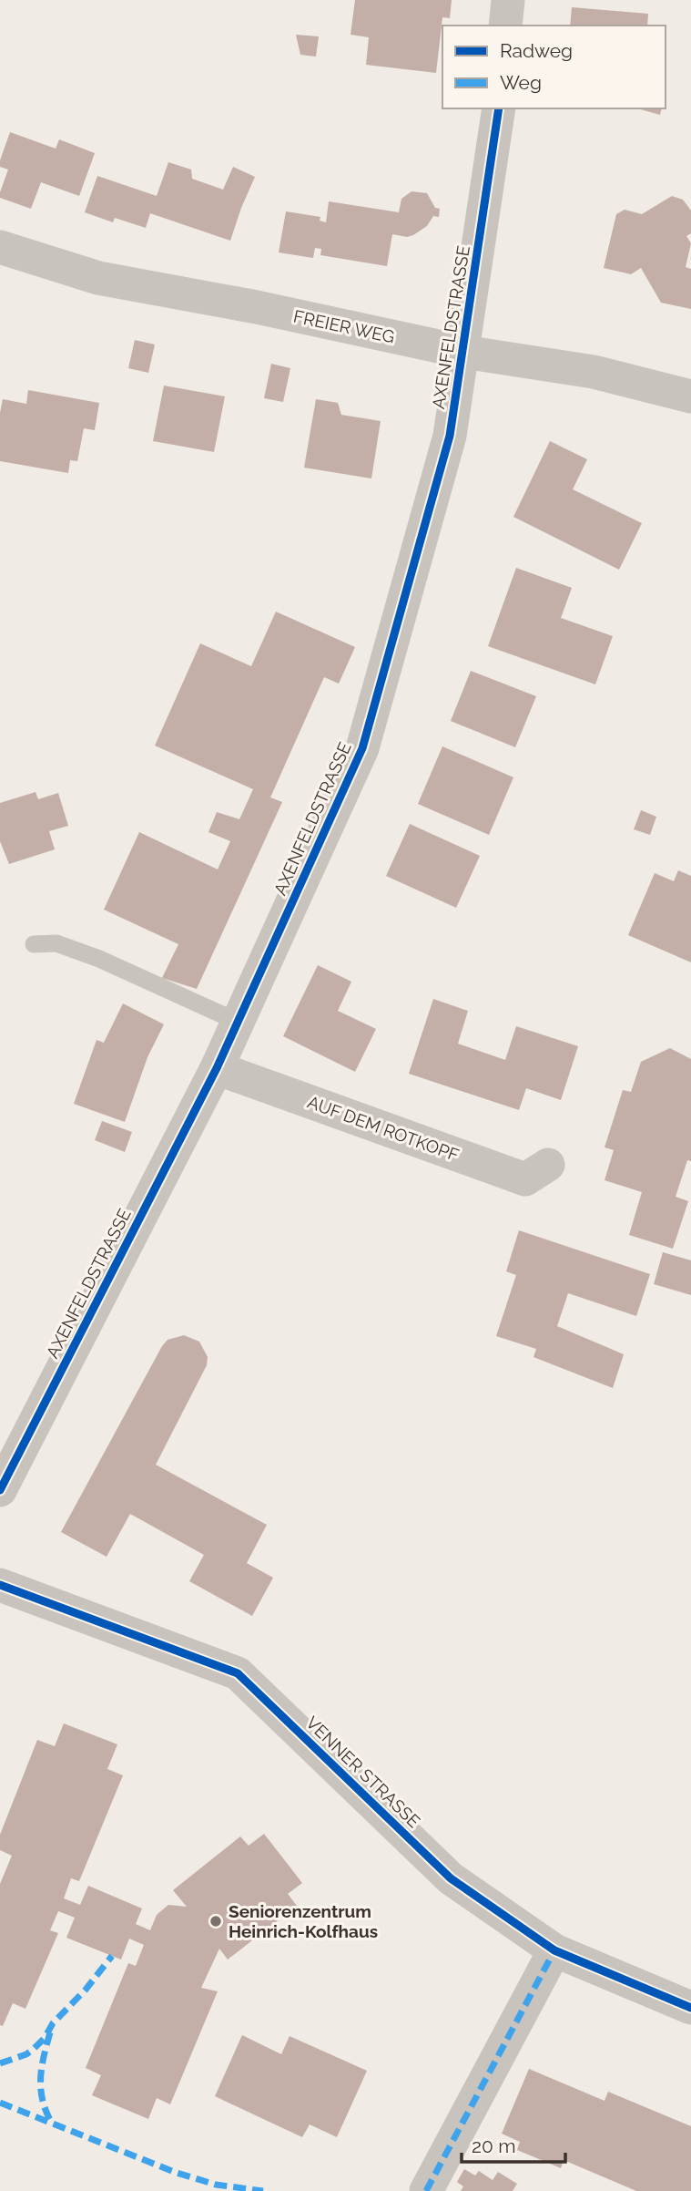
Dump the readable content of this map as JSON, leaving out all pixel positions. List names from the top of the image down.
{
  "streets": {
    "street": [
      "FREIER WEG",
      "AXENFELDSTRASSE",
      "AUF DEM ROTKOPF",
      "VENNER STRASSE"
    ]
  },
  "crossings": [
    ["FREIER WEG", "AXENFELDSTRASSE"],
    ["AXENFELDSTRASSE", "AUF DEM ROTKOPF"]
  ],
  "places": ["Seniorenzentrum Heinrich-Kolfhaus"],
  "legend": ["Radweg", "Weg"],
  "scale_bar": "20 m"
}
